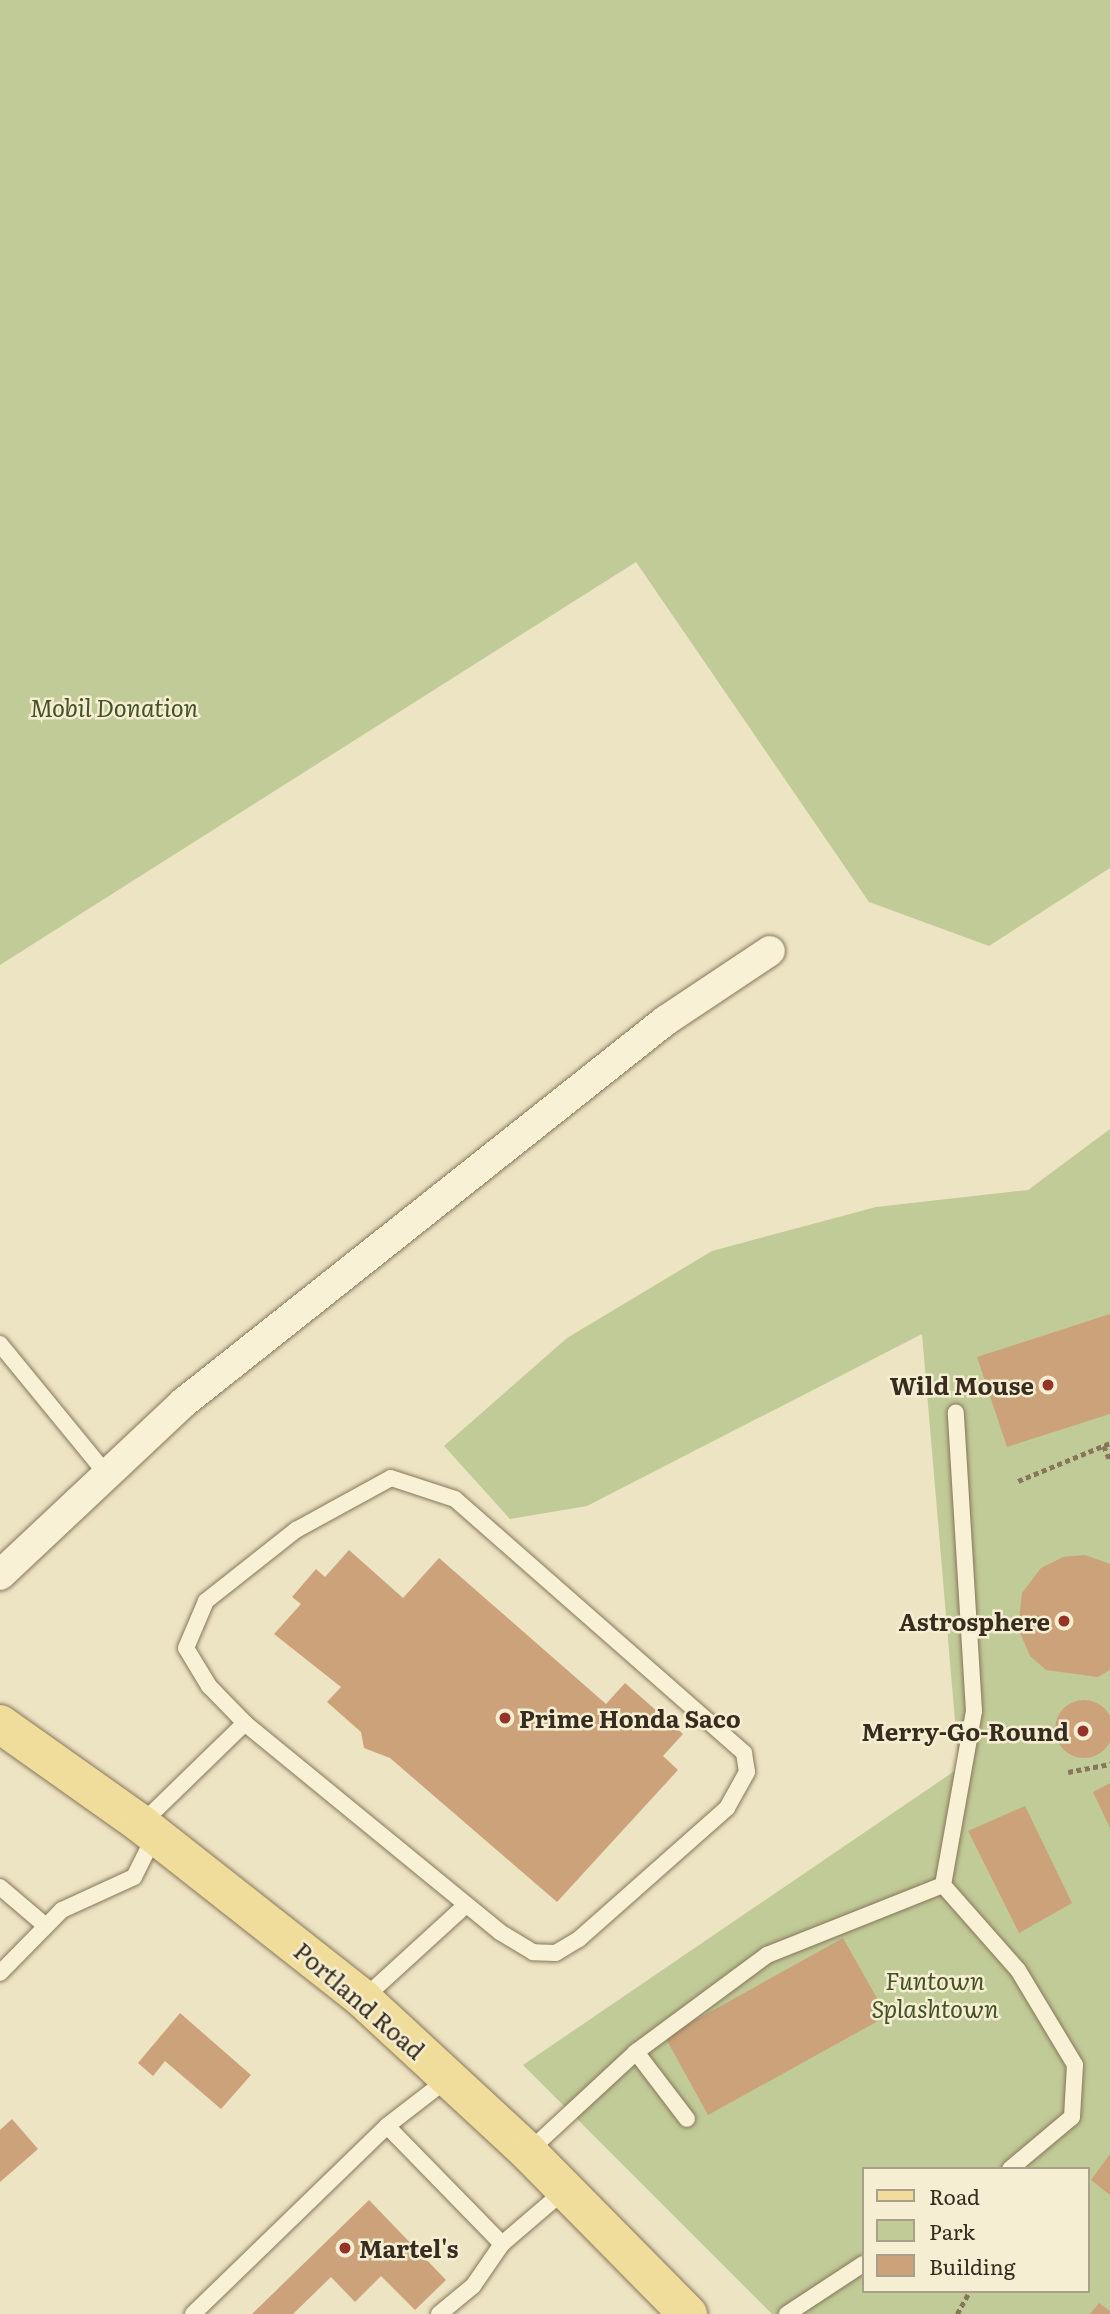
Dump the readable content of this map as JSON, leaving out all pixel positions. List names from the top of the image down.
{
  "streets": {
    "main road": ["Portland Road"]
  },
  "parks": ["Mobil Donation", "Funtown Splashtown"],
  "places": [
    "Wild Mouse",
    "Astrosphere",
    "Prime Honda Saco",
    "Merry-Go-Round",
    "Martel's"
  ],
  "legend": ["Road", "Park", "Building"]
}
